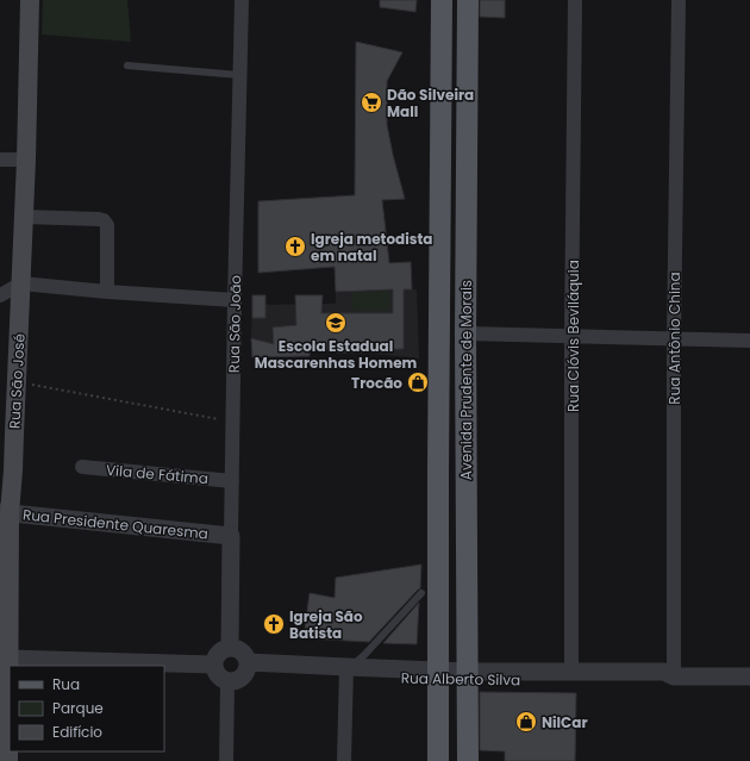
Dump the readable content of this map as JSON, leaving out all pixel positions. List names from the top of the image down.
{
  "streets": {
    "main road": ["Avenida Prudente de Morais", "Rua São José"],
    "street": [
      "Rua São João",
      "Rua Clóvis Beviláquia",
      "Rua Antônio China",
      "Vila de Fátima",
      "Rua Presidente Quaresma",
      "Rua Alberto Silva"
    ]
  },
  "crossings": [
    ["Rua São João", "Vila de Fátima"],
    ["Rua São João", "Rua Presidente Quaresma"],
    ["Rua São João", "Rua Alberto Silva"],
    ["Rua Clóvis Beviláquia", "Rua Alberto Silva"],
    ["Rua Antônio China", "Rua Alberto Silva"],
    ["Avenida Prudente de Morais", "Rua Alberto Silva"],
    ["Rua São José", "Rua Presidente Quaresma"]
  ],
  "places": {
    "supermarket": ["Dão Silveira Mall"],
    "church": ["Igreja metodista em natal", "Igreja São Batista"],
    "school or university": ["Escola Estadual Mascarenhas Homem"],
    "shop": ["Trocão", "NilCar"]
  },
  "legend": ["Rua", "Parque", "Edifício"]
}
